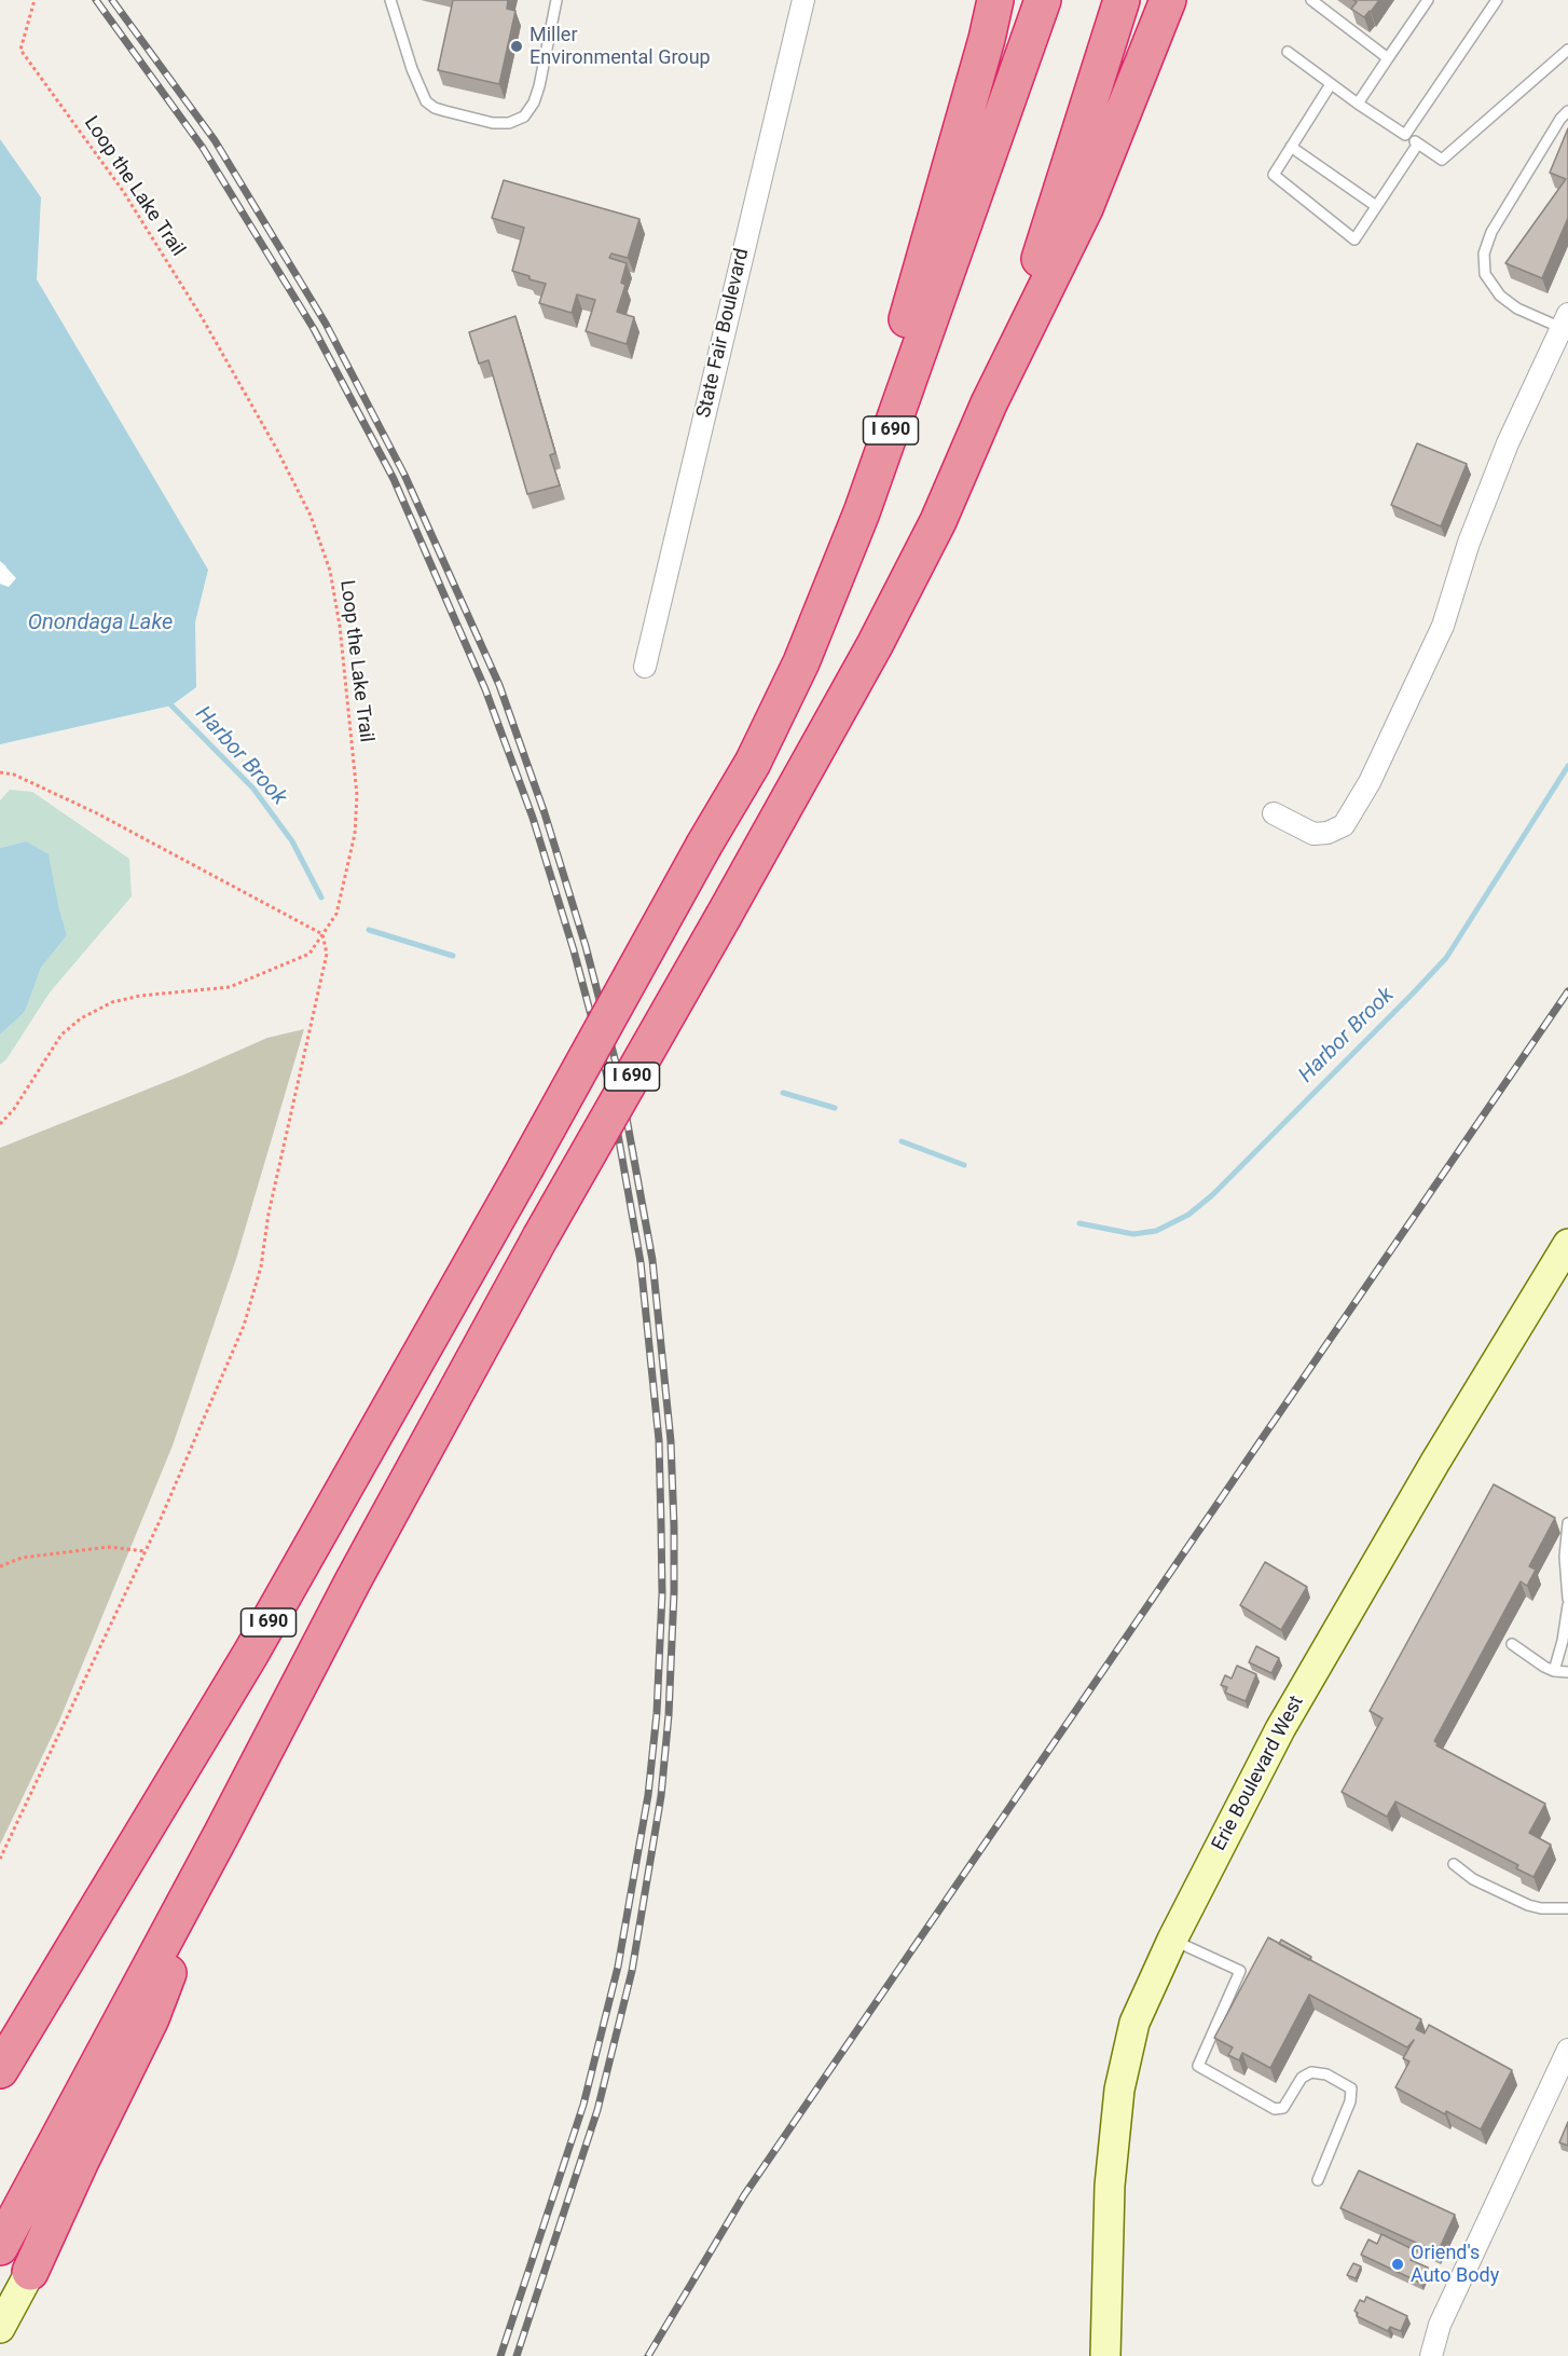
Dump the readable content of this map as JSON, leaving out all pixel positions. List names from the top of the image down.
{
  "streets": {
    "highway": ["I 690"],
    "main road": ["Erie Boulevard West"],
    "street": ["State Fair Boulevard"],
    "path": ["Loop the Lake Trail"]
  },
  "water": ["Onondaga Lake", "Harbor Brook"],
  "places": ["Miller Environmental Group", "Oriend's Auto Body"]
}
